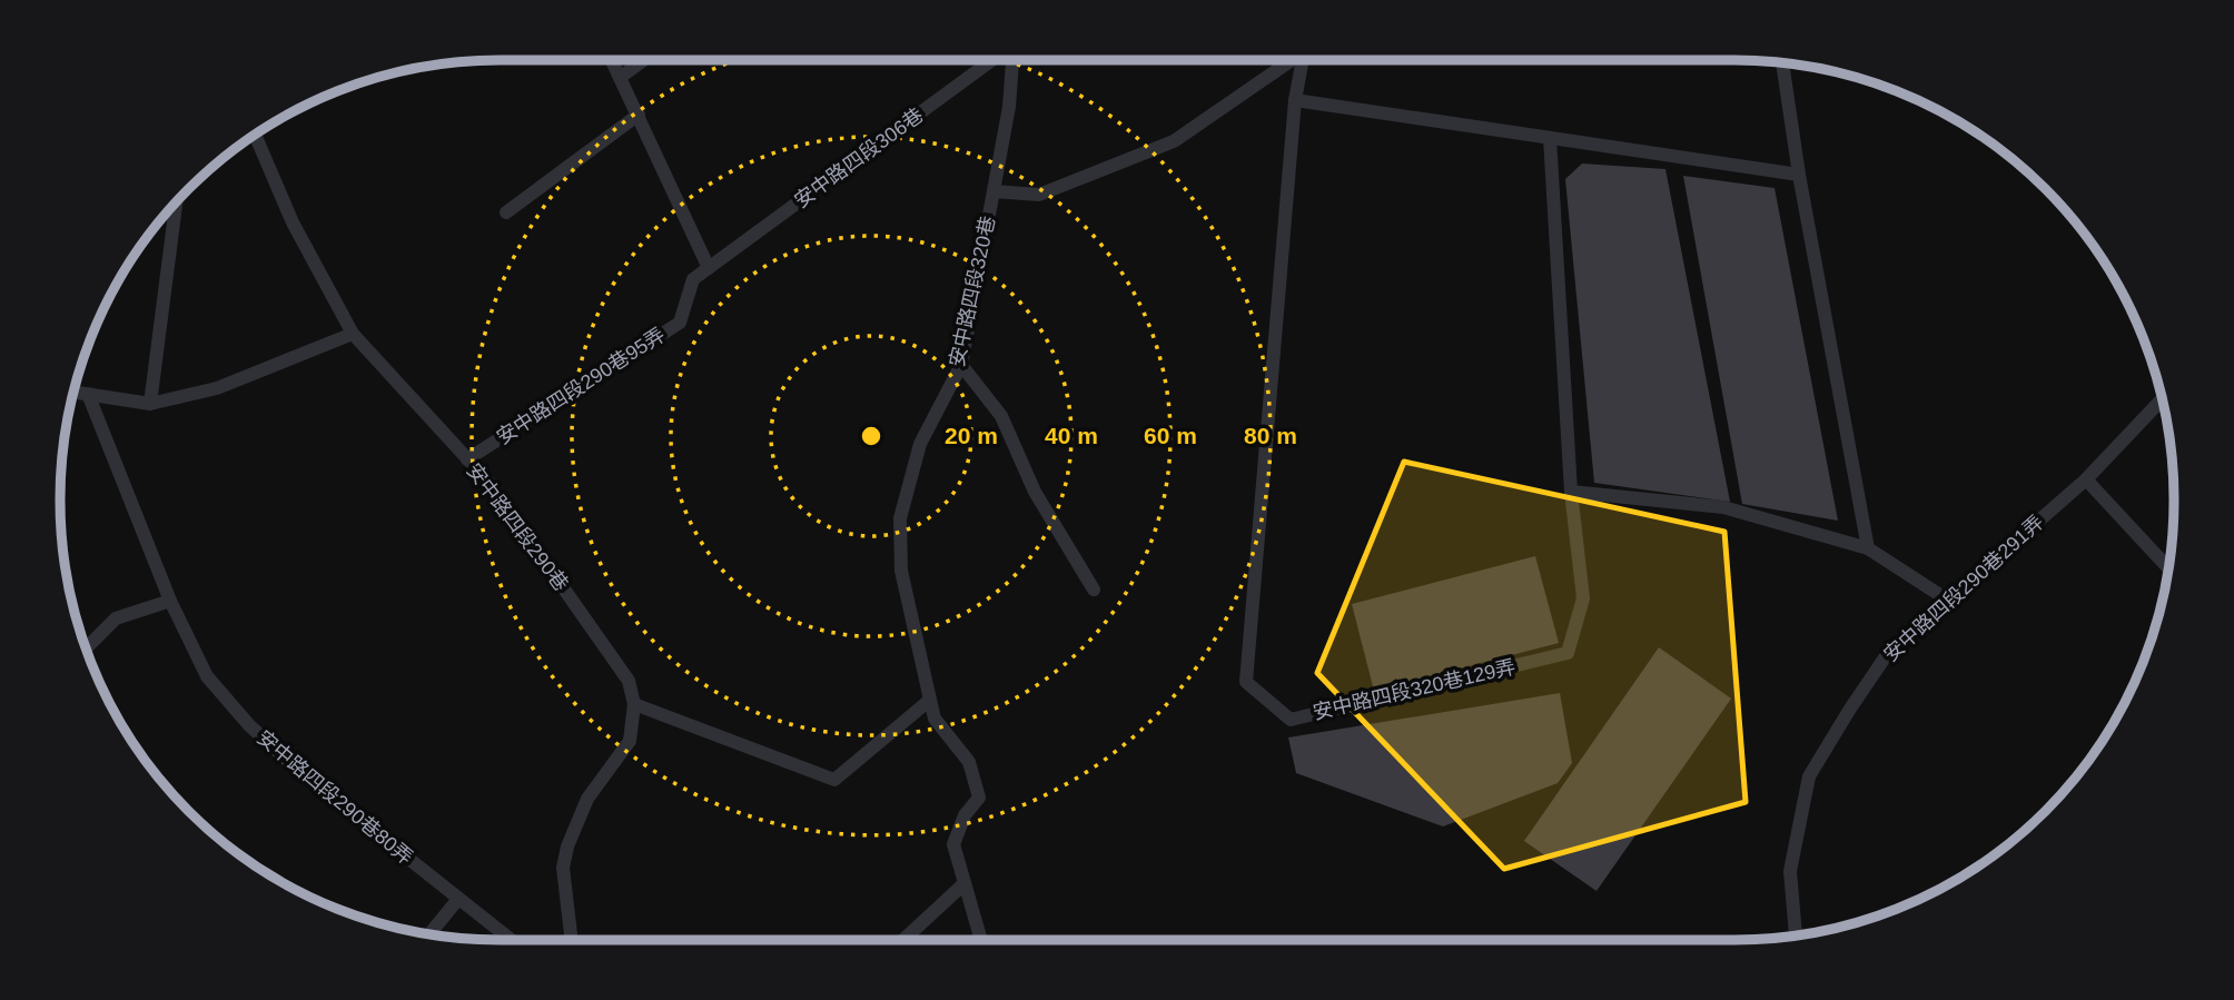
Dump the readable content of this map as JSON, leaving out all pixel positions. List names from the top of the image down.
{
  "streets": {
    "lane": [
      "安中路四段306巷",
      "安中路四段320巷",
      "安中路四段290巷95弄",
      "安中路四段290巷",
      "安中路四段290巷291弄",
      "安中路四段320巷129弄",
      "安中路四段290巷80弄"
    ]
  },
  "crossings": [
    ["安中路四段306巷", "安中路四段290巷95弄"],
    ["安中路四段320巷", "安中路四段320巷129弄"],
    ["安中路四段290巷95弄", "安中路四段290巷"]
  ],
  "rings": [
    "20 m",
    "40 m",
    "60 m",
    "80 m"
  ]
}
